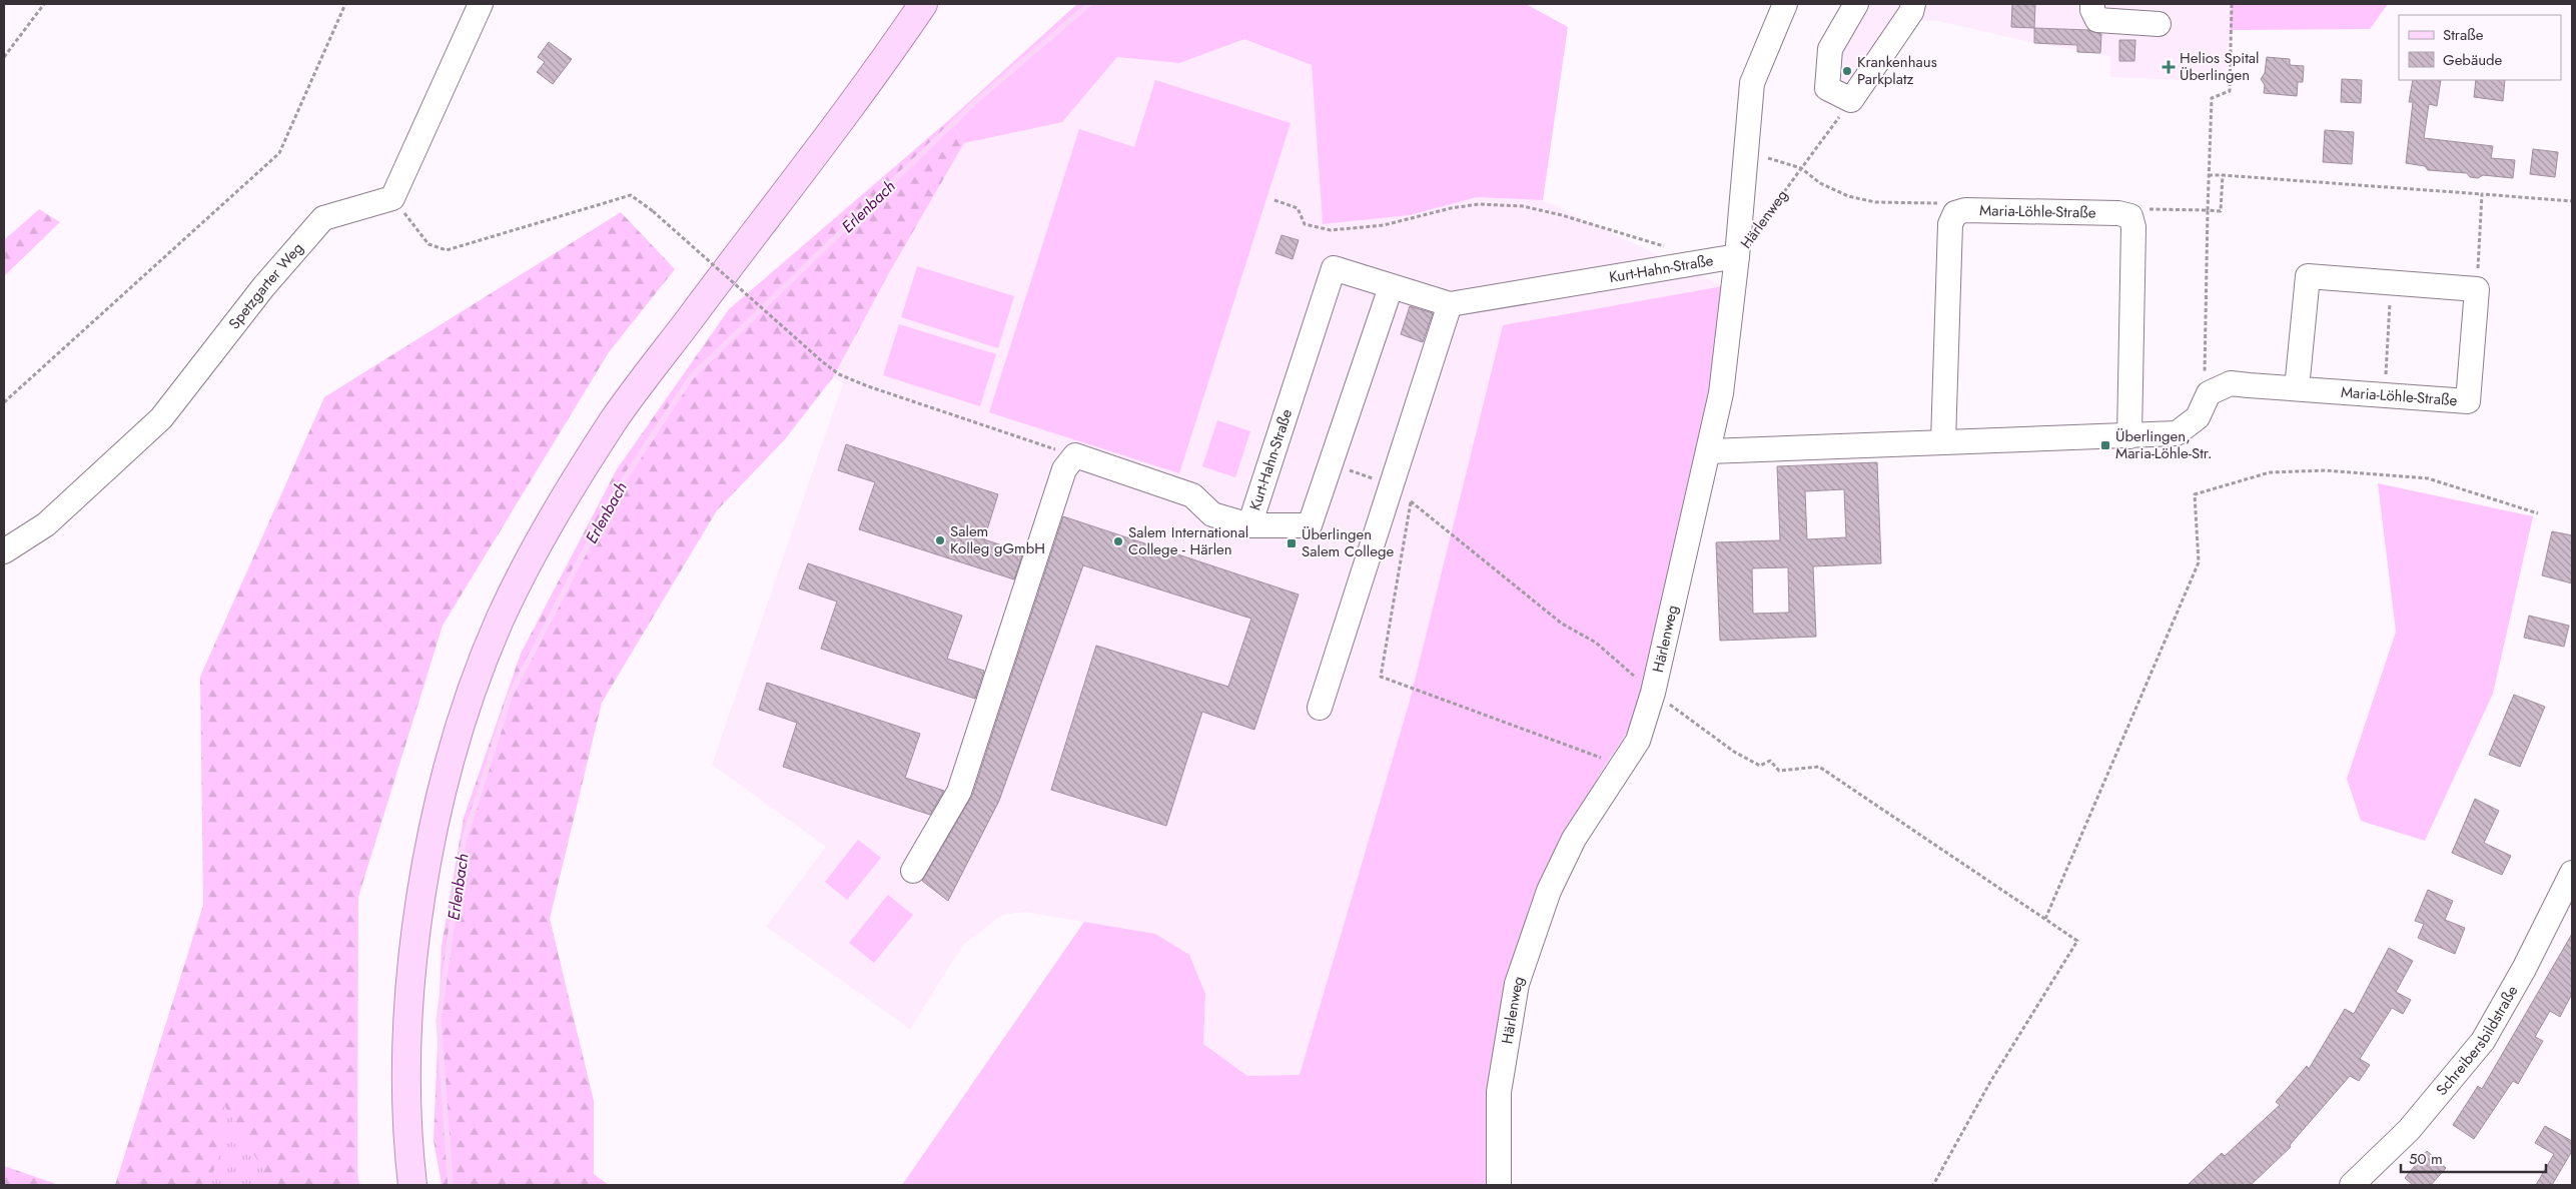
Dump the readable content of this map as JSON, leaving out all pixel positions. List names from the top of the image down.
{
  "streets": {
    "street": [
      "Maria-Löhle-Straße",
      "Härlenweg",
      "Kurt-Hahn-Straße",
      "Spetzgarter Weg",
      "Schreibersbildstraße"
    ]
  },
  "crossings": [
    ["Härlenweg", "Kurt-Hahn-Straße"]
  ],
  "water": ["Erlenbach"],
  "places": {
    "health": ["Helios Spital Überlingen"],
    "other": ["Krankenhaus Parkplatz", "Salem Kolleg gGmbH", "Salem International College - Härlen"],
    "transit": ["Überlingen, Maria-Löhle-Str.", "Überlingen Salem College"]
  },
  "legend": ["Straße", "Gebäude"],
  "scale_bar": "50 m"
}
